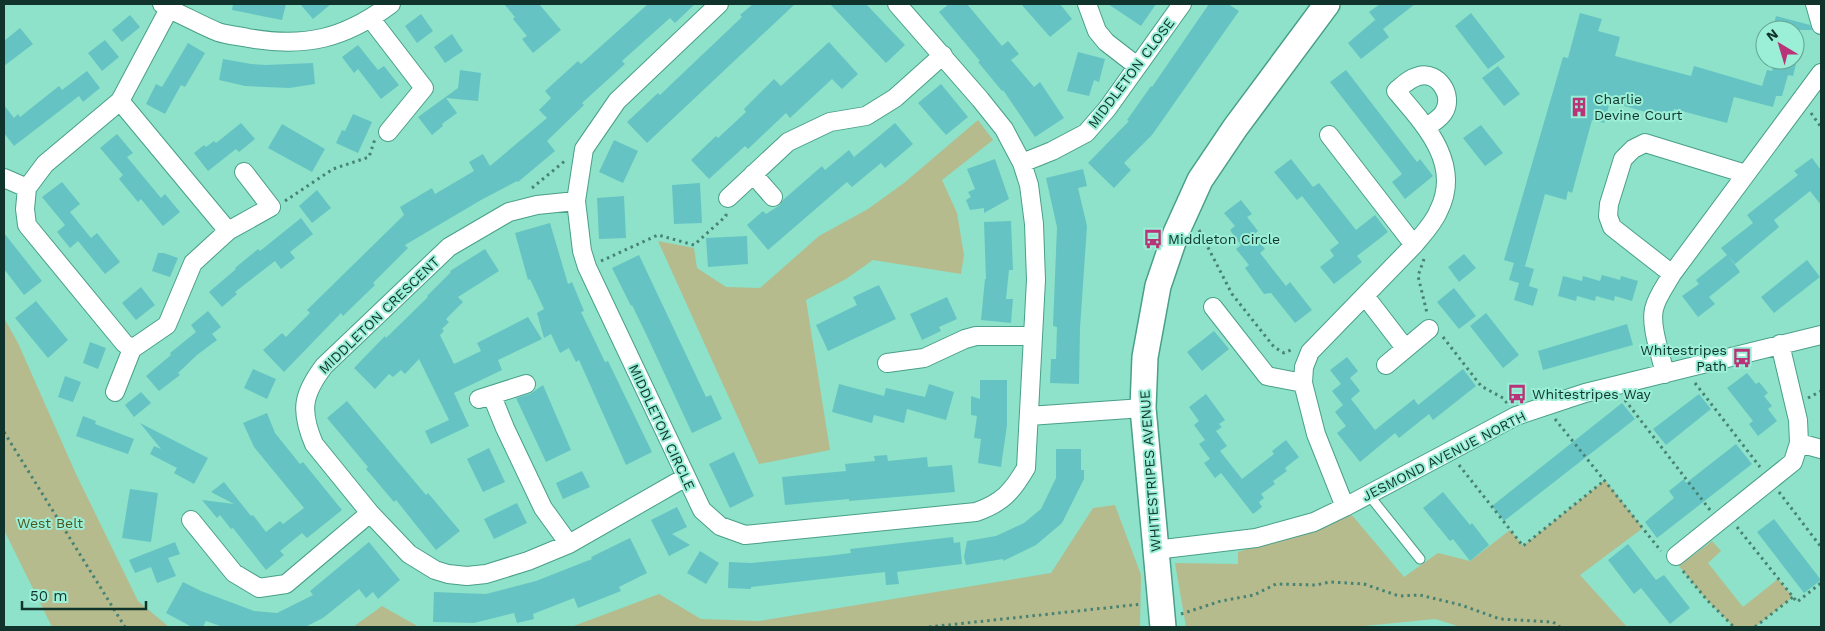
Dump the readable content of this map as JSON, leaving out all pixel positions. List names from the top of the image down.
{
  "streets": {
    "street": [
      "MIDDLETON CLOSE",
      "MIDDLETON CRESCENT",
      "MIDDLETON CIRCLE",
      "JESMOND AVENUE NORTH",
      "WHITESTRIPES AVENUE"
    ]
  },
  "crossings": [
    ["MIDDLETON CLOSE", "MIDDLETON CIRCLE"],
    ["MIDDLETON CRESCENT", "MIDDLETON CIRCLE"],
    ["JESMOND AVENUE NORTH", "WHITESTRIPES AVENUE"]
  ],
  "parks": ["West Belt"],
  "places": {
    "building": ["Charlie Devine Court"],
    "bus stop": ["Middleton Circle", "Whitestripes Path", "Whitestripes Way"]
  },
  "scale_bar": "50 m",
  "north": "top left"
}
